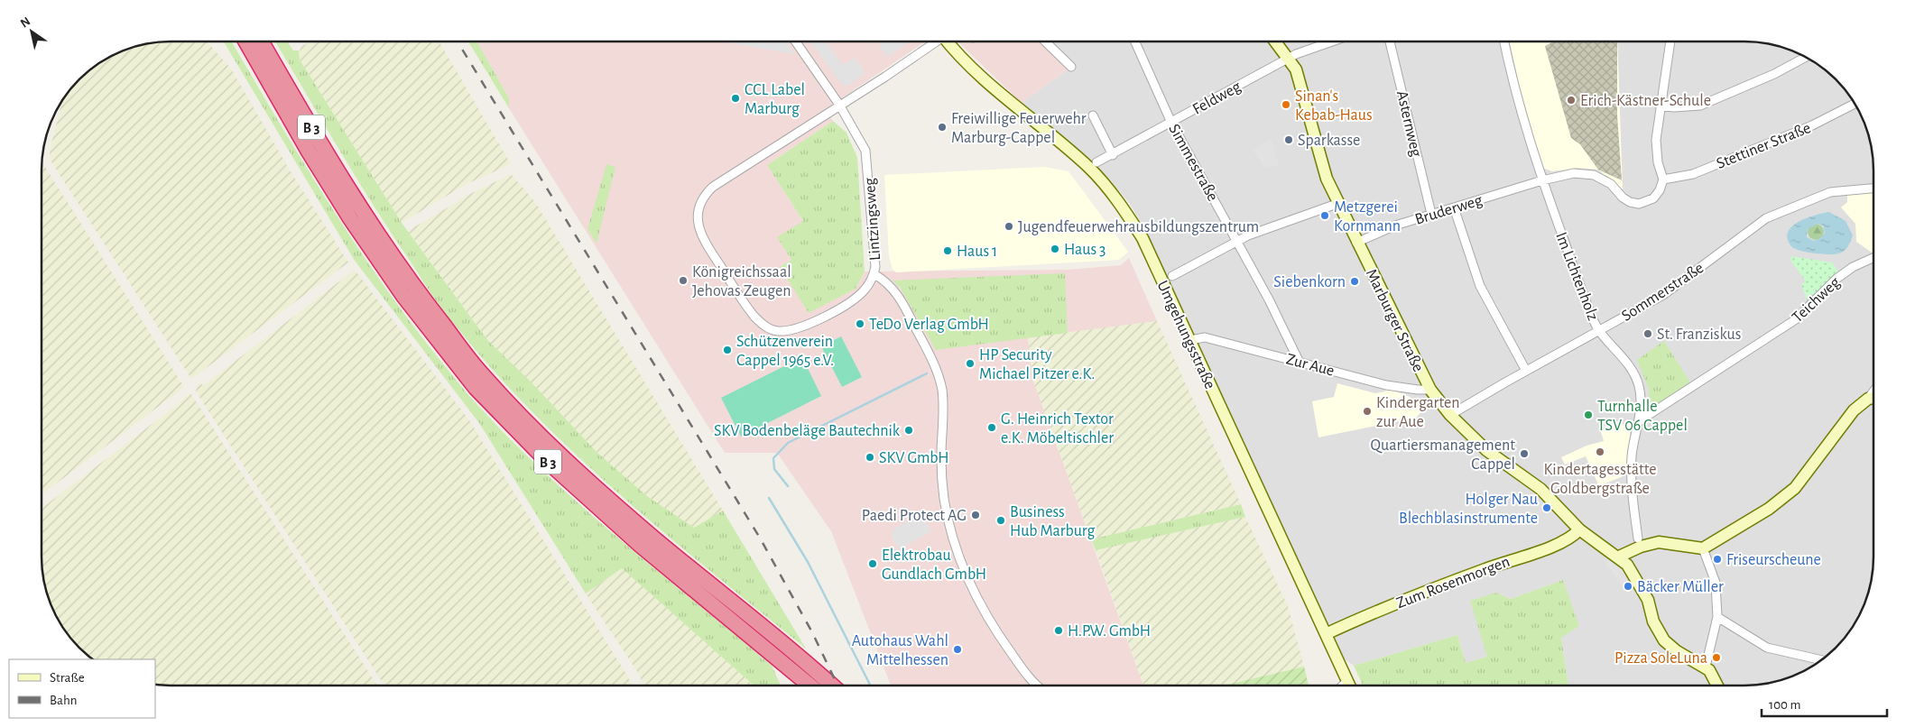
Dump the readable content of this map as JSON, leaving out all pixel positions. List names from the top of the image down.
{
  "streets": {
    "highway": ["B 3"],
    "street": [
      "Feldweg",
      "Asternweg",
      "Stettiner Straße",
      "Simmestraße",
      "Bruderweg",
      "Lintzingsweg",
      "Im Lichtenholz",
      "Sommerstraße",
      "Teichweg",
      "Marburger Straße",
      "Umgehungsstraße",
      "Zur Aue",
      "Zum Rosenmorgen"
    ]
  },
  "crossings": [
    ["Feldweg", "Simmestraße"],
    ["Feldweg", "Marburger Straße"],
    ["Asternweg", "Bruderweg"],
    ["Stettiner Straße", "Bruderweg"],
    ["Simmestraße", "Zur Aue"],
    ["Bruderweg", "Im Lichtenholz"],
    ["Bruderweg", "Marburger Straße"],
    ["Im Lichtenholz", "Sommerstraße"],
    ["Im Lichtenholz", "Teichweg"],
    ["Sommerstraße", "Marburger Straße"],
    ["Marburger Straße", "Zur Aue"],
    ["Marburger Straße", "Zum Rosenmorgen"],
    ["Umgehungsstraße", "Zur Aue"],
    ["Umgehungsstraße", "Zum Rosenmorgen"]
  ],
  "places": [
    "CCL Label Marburg",
    "Erich-Kästner-Schule",
    "Sinan's Kebab-Haus",
    "Freiwillige Feuerwehr Marburg-Cappel",
    "Sparkasse",
    "Metzgerei Kornmann",
    "Jugendfeuerwehrausbildungszentrum",
    "Haus 3",
    "Haus 1",
    "Königreichssaal Jehovas Zeugen",
    "Siebenkorn",
    "TeDo Verlag GmbH",
    "St. Franziskus",
    "Schützenverein Cappel 1965 e.V.",
    "HP Security Michael Pitzer e.K.",
    "Kindergarten zur Aue",
    "Turnhalle TSV 06 Cappel",
    "G. Heinrich Textor e.K. Möbeltischler",
    "SKV Bodenbeläge Bautechnik",
    "Kindertagesstätte Goldbergstraße",
    "Quartiersmanagement Cappel",
    "SKV GmbH",
    "Holger Nau Blechblasinstrumente",
    "Paedi Protect AG",
    "Business Hub Marburg",
    "Friseurscheune",
    "Elektrobau Gundlach GmbH",
    "Bäcker Müller",
    "H.P.W. GmbH",
    "Autohaus Wahl Mittelhessen",
    "Pizza SoleLuna"
  ],
  "legend": ["Straße", "Bahn"],
  "scale_bar": "100 m",
  "north": "top left"
}
